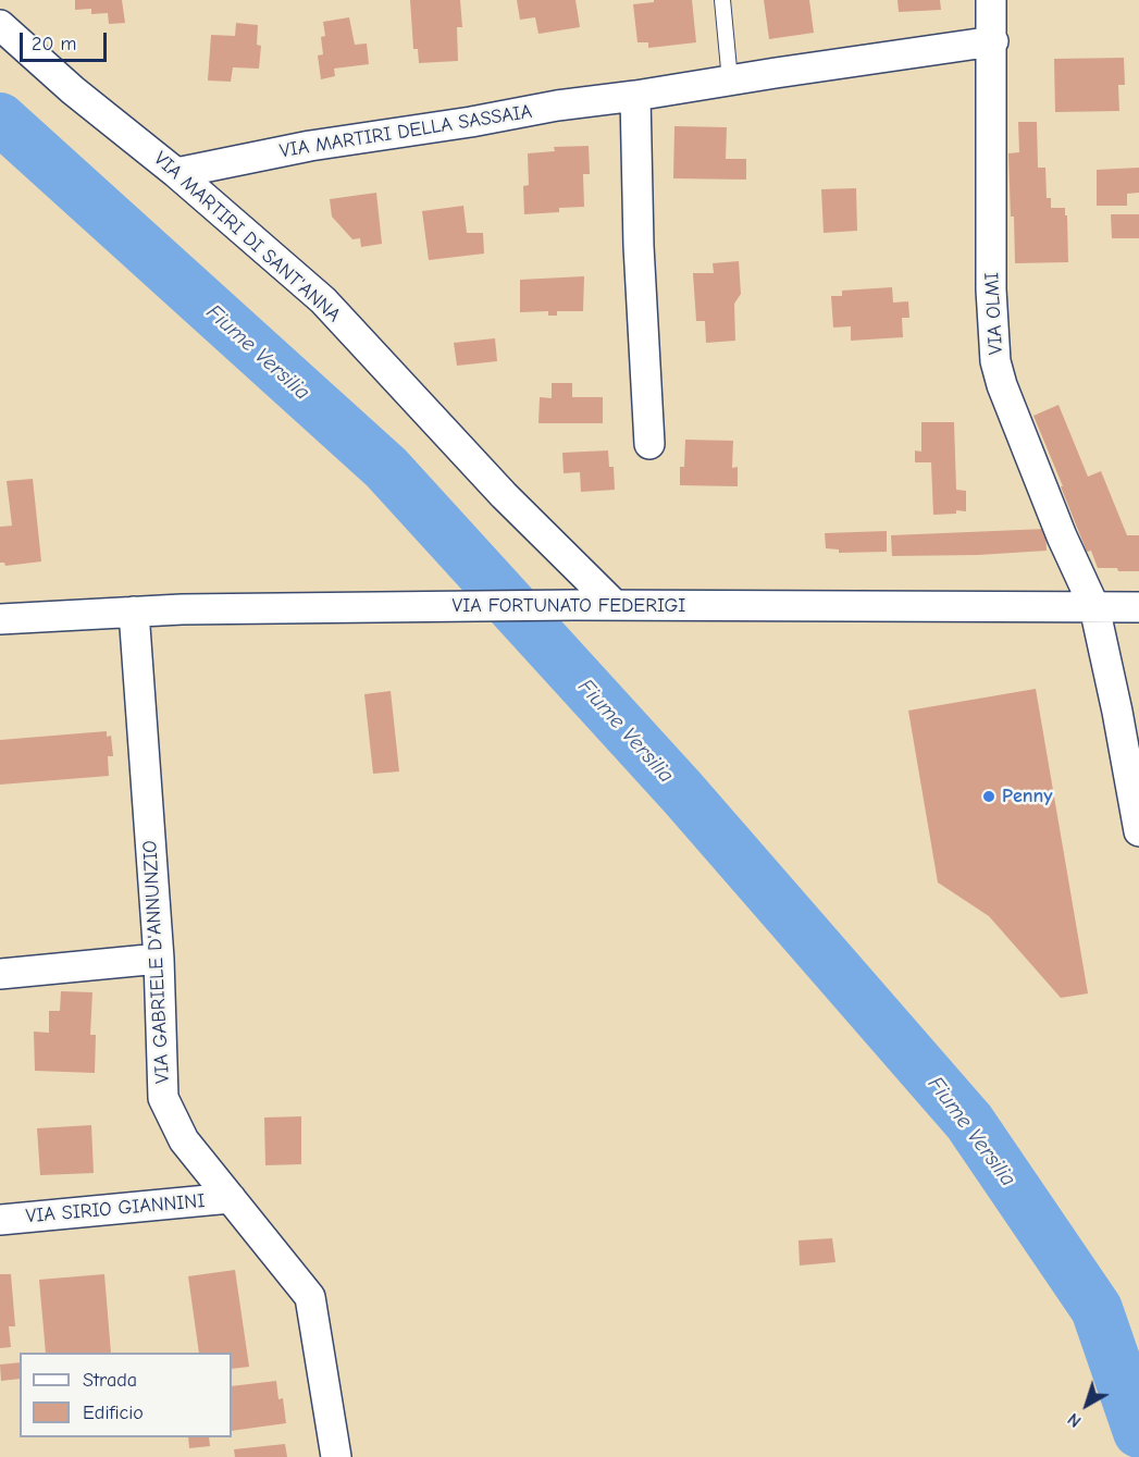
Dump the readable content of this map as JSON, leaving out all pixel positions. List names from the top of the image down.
{
  "streets": {
    "street": [
      "VIA MARTIRI DELLA SASSAIA",
      "VIA MARTIRI DI SANT'ANNA",
      "VIA OLMI",
      "VIA FORTUNATO FEDERIGI",
      "VIA GABRIELE D'ANNUNZIO",
      "VIA SIRIO GIANNINI"
    ]
  },
  "crossings": [
    ["VIA MARTIRI DELLA SASSAIA", "VIA MARTIRI DI SANT'ANNA"],
    ["VIA MARTIRI DELLA SASSAIA", "VIA OLMI"],
    ["VIA MARTIRI DI SANT'ANNA", "VIA FORTUNATO FEDERIGI"],
    ["VIA OLMI", "VIA FORTUNATO FEDERIGI"],
    ["VIA FORTUNATO FEDERIGI", "VIA GABRIELE D'ANNUNZIO"],
    ["VIA GABRIELE D'ANNUNZIO", "VIA SIRIO GIANNINI"]
  ],
  "water": ["Fiume Versilia"],
  "places": ["Penny"],
  "legend": ["Strada", "Edificio"],
  "scale_bar": "20 m",
  "north": "bottom left"
}
